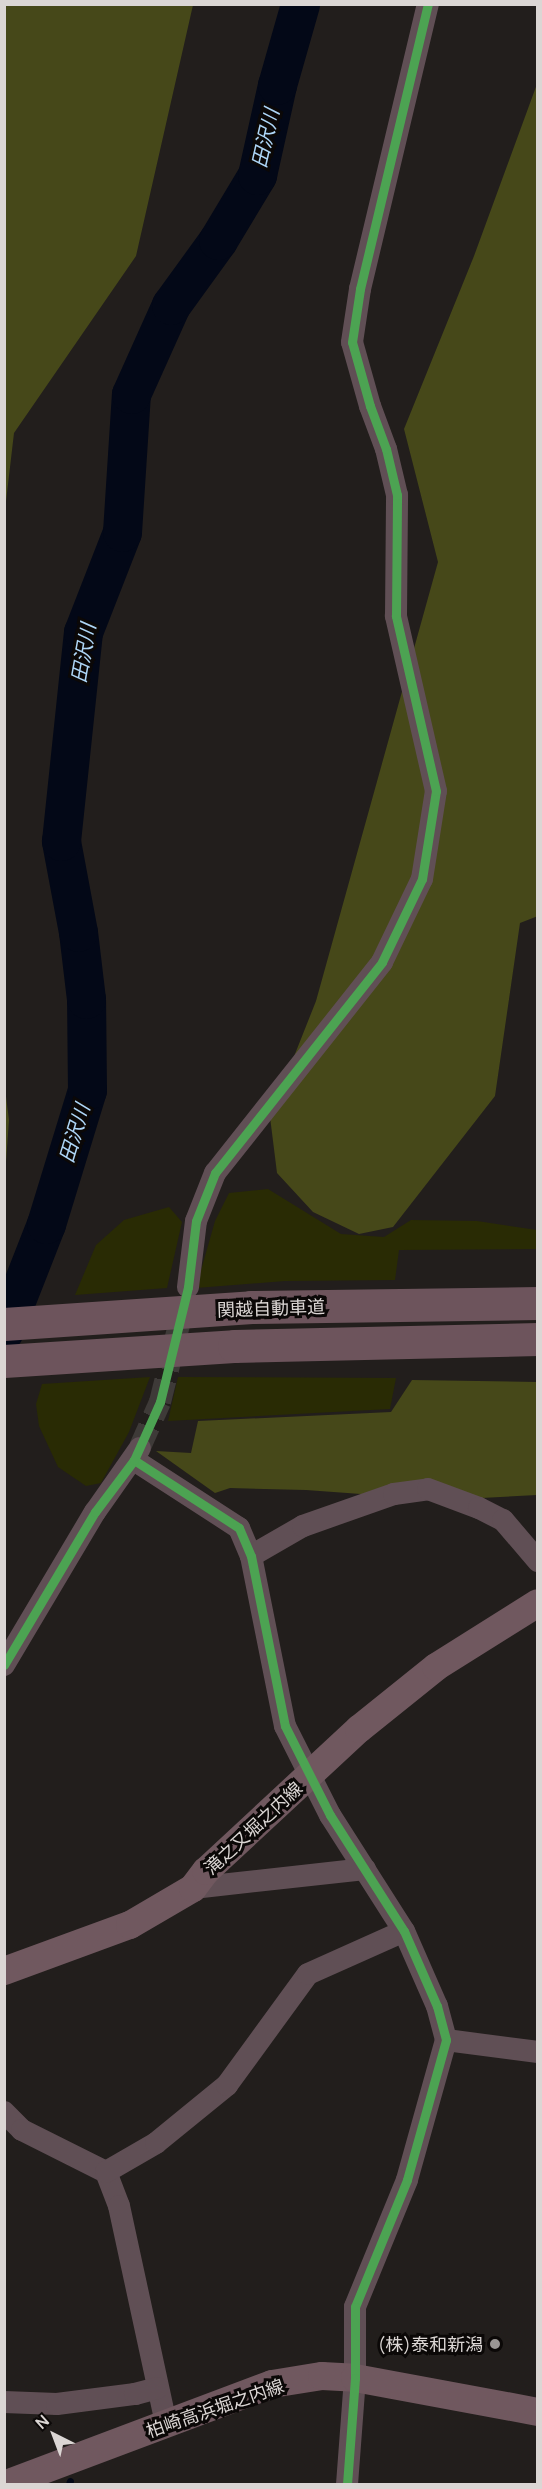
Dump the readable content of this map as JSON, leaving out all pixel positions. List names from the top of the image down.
{
  "streets": {
    "highway": ["関越自動車道"],
    "main road": ["滝之又堀之内線", "柏崎高浜堀之内線"]
  },
  "water": ["田沢川"],
  "places": ["(株)泰和新潟"],
  "north": "top left"
}
